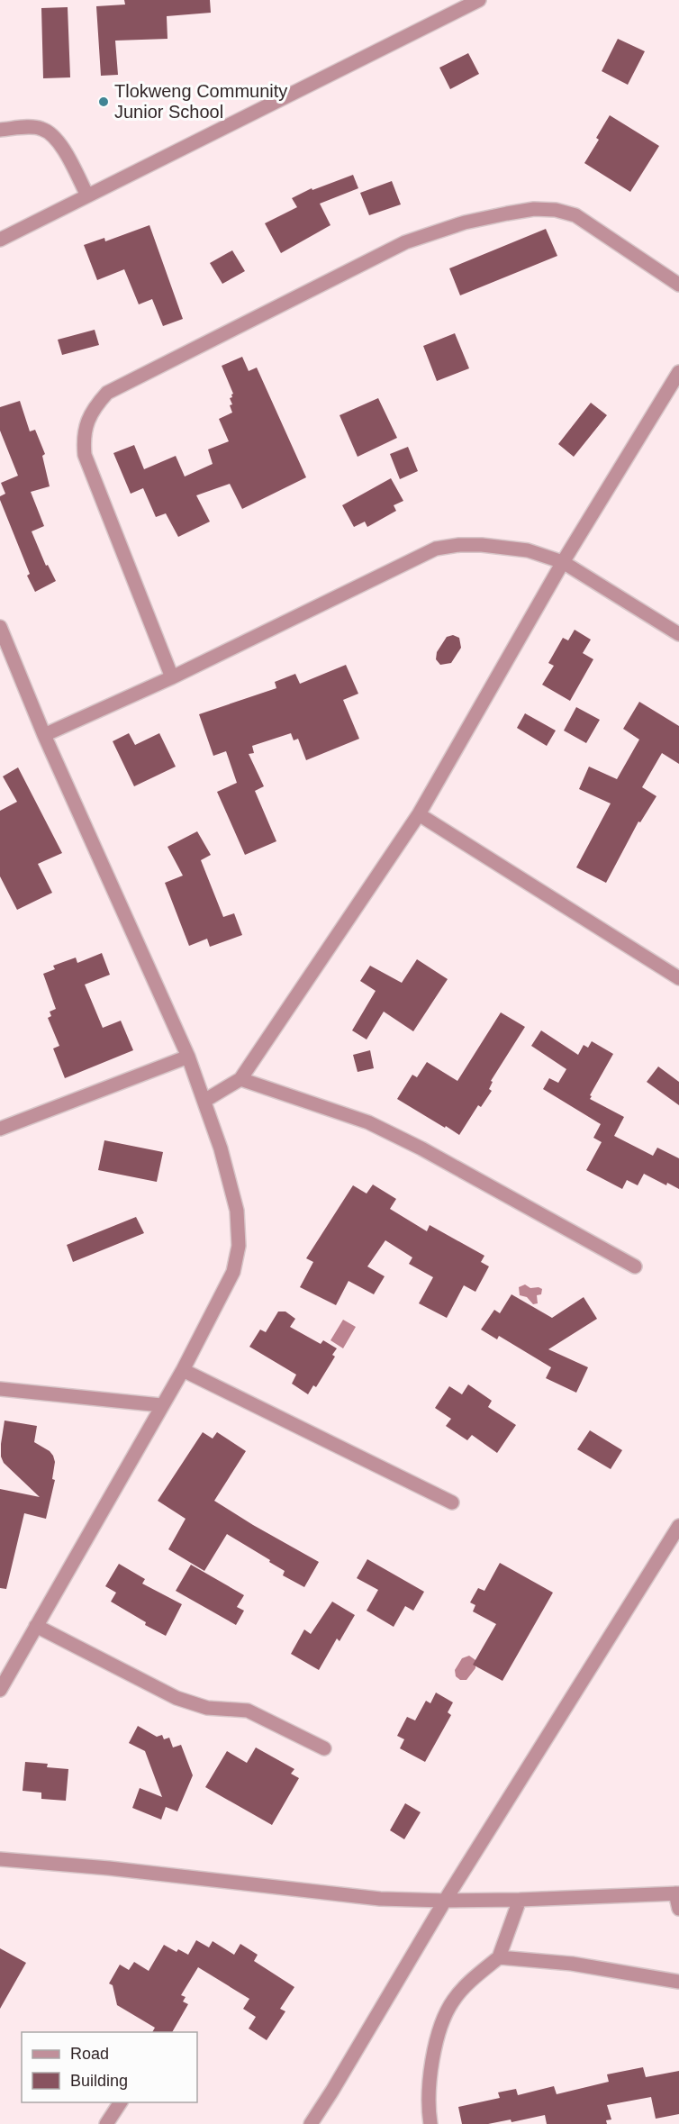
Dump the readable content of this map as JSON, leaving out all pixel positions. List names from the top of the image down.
{
  "places": ["Tlokweng Community Junior School"],
  "legend": ["Road", "Building"]
}
